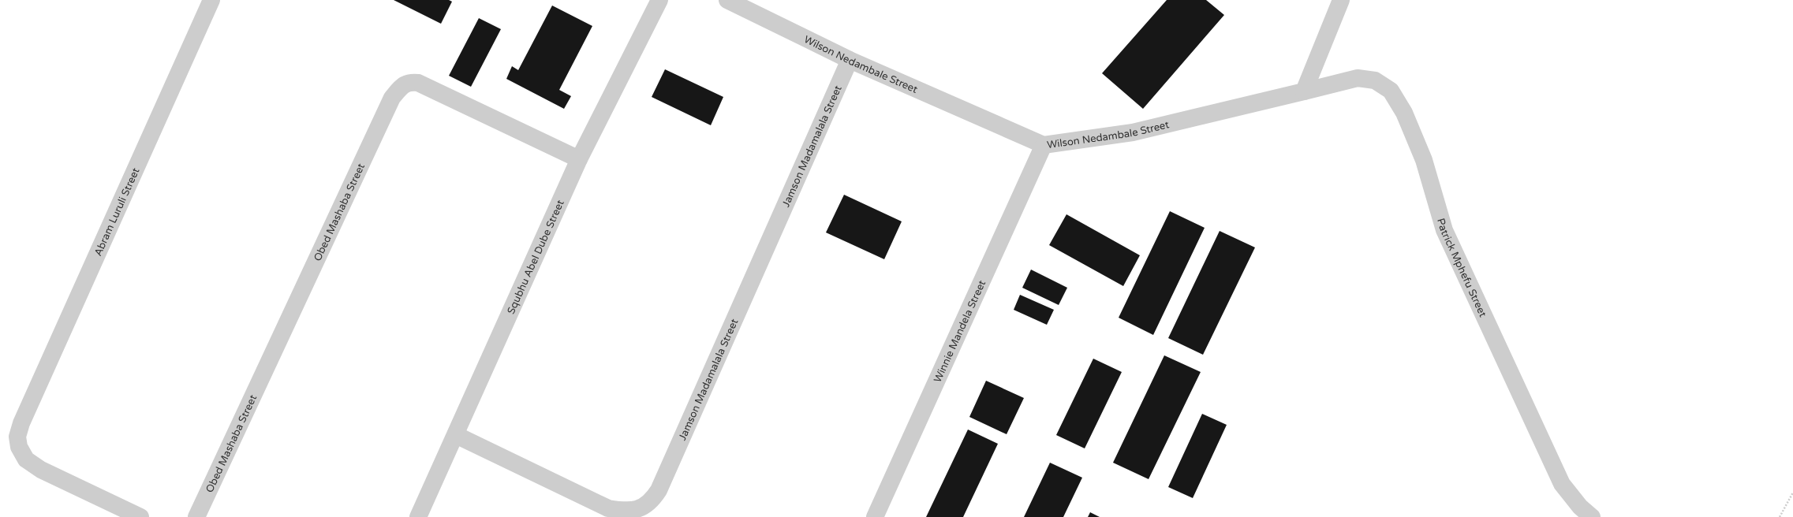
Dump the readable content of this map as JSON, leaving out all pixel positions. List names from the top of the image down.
{
  "streets": {
    "street": [
      "Wilson Nedambale Street",
      "Jamson Madamalala Street",
      "Abram Luruli Street",
      "Obed Mashaba Street",
      "Squbhu Abel Dube Street",
      "Patrick Mphefu Street",
      "Winnie Mandela Street"
    ]
  },
  "crossings": [
    ["Wilson Nedambale Street", "Jamson Madamalala Street"],
    ["Wilson Nedambale Street", "Patrick Mphefu Street"],
    ["Wilson Nedambale Street", "Winnie Mandela Street"],
    ["Jamson Madamalala Street", "Squbhu Abel Dube Street"],
    ["Obed Mashaba Street", "Squbhu Abel Dube Street"]
  ]
}
